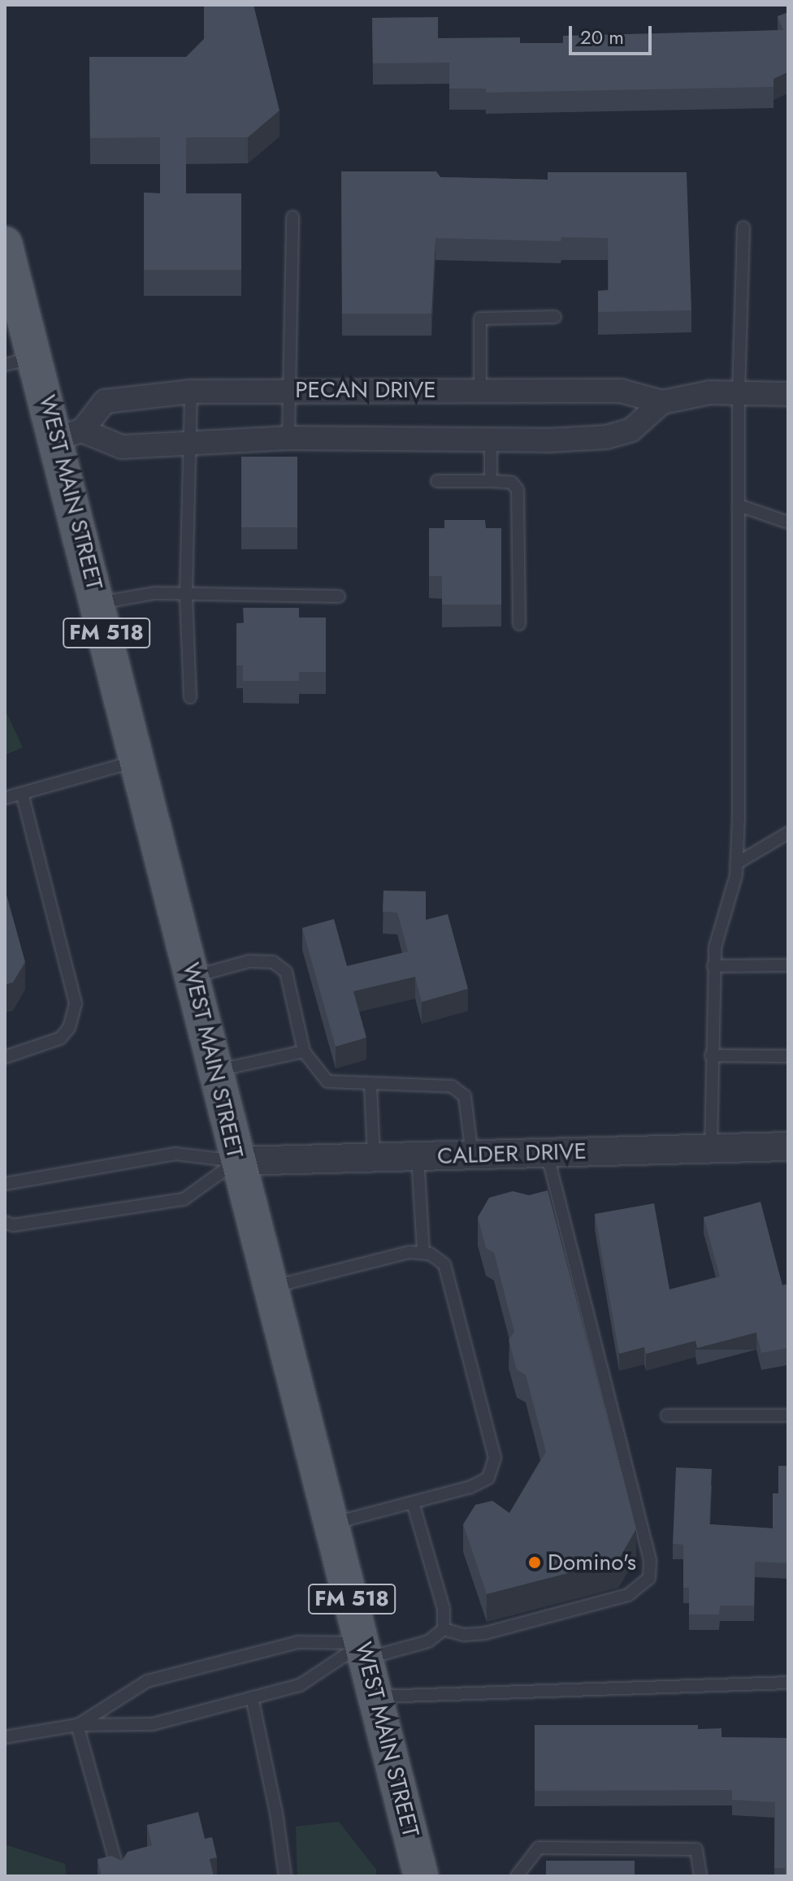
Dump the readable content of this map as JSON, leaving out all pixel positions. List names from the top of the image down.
{
  "streets": {
    "main road": ["WEST MAIN STREET", "FM 518"],
    "street": ["PECAN DRIVE", "CALDER DRIVE"]
  },
  "crossings": [
    ["PECAN DRIVE", "WEST MAIN STREET"],
    ["WEST MAIN STREET", "CALDER DRIVE"]
  ],
  "places": ["Domino's"],
  "scale_bar": "20 m"
}
